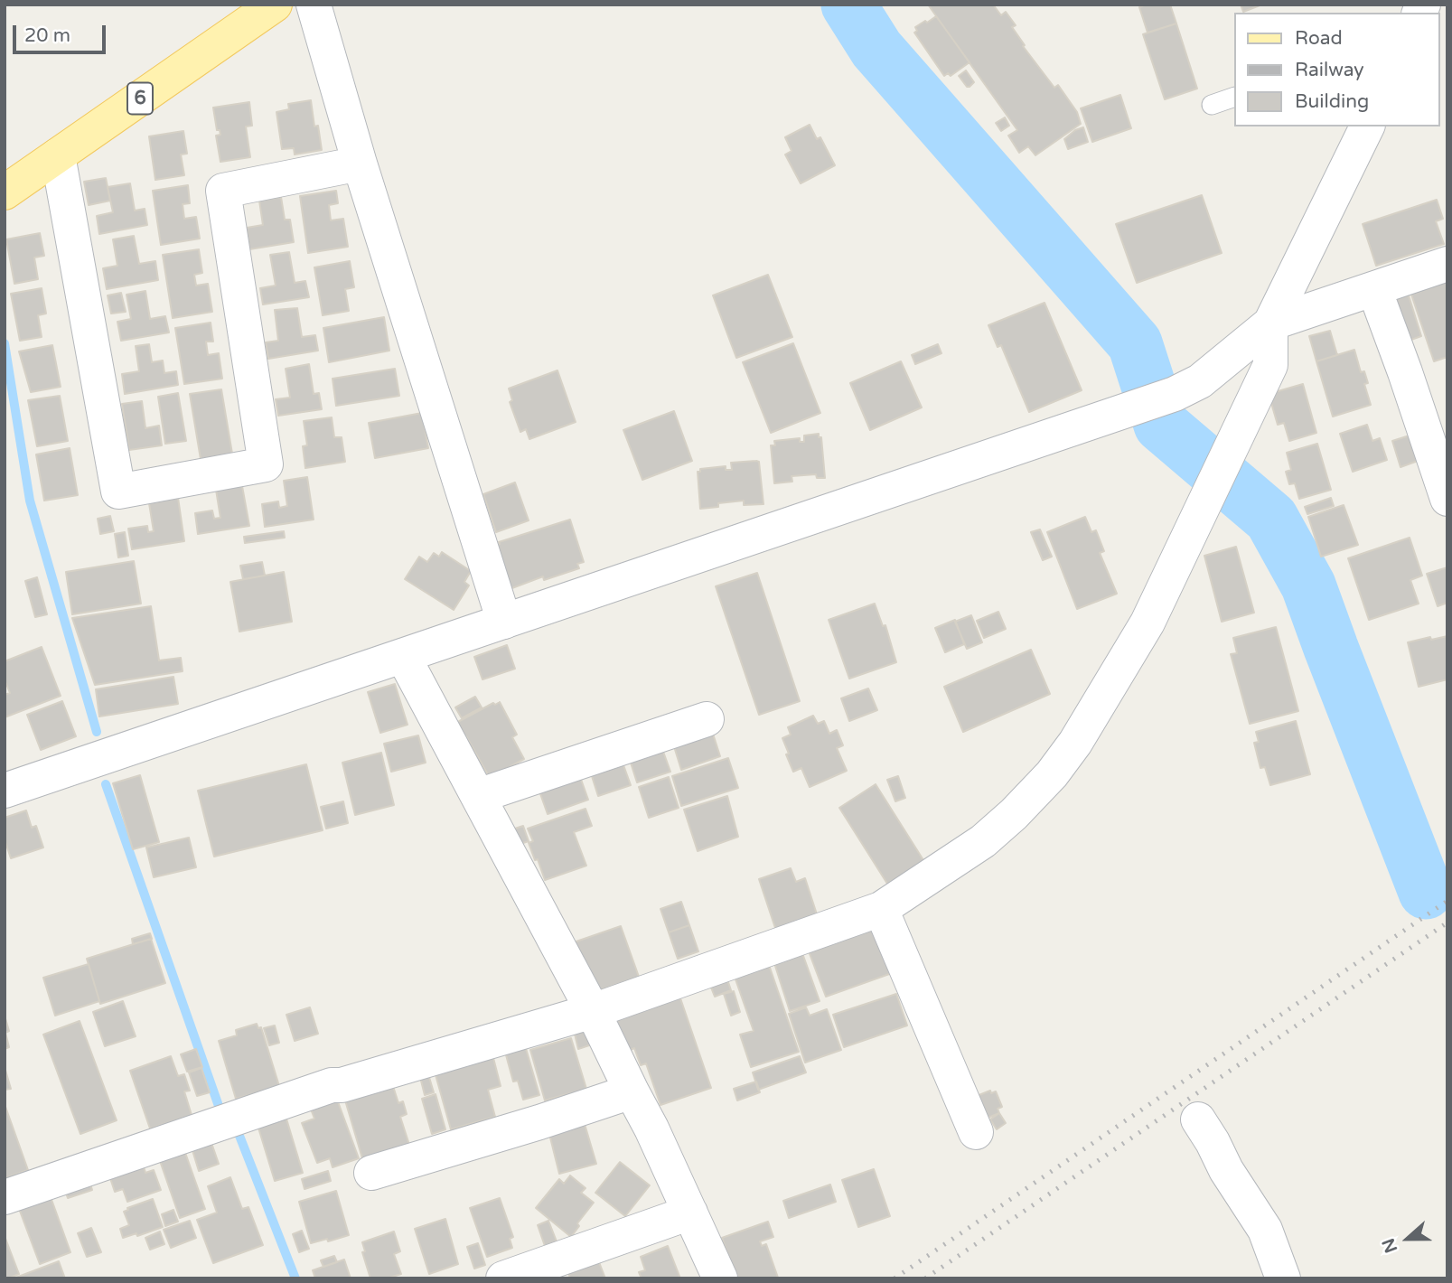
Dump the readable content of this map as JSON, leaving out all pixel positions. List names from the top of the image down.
{
  "streets": {
    "main road": ["6"]
  },
  "legend": ["Road", "Railway", "Building"],
  "scale_bar": "20 m",
  "north": "left"
}
